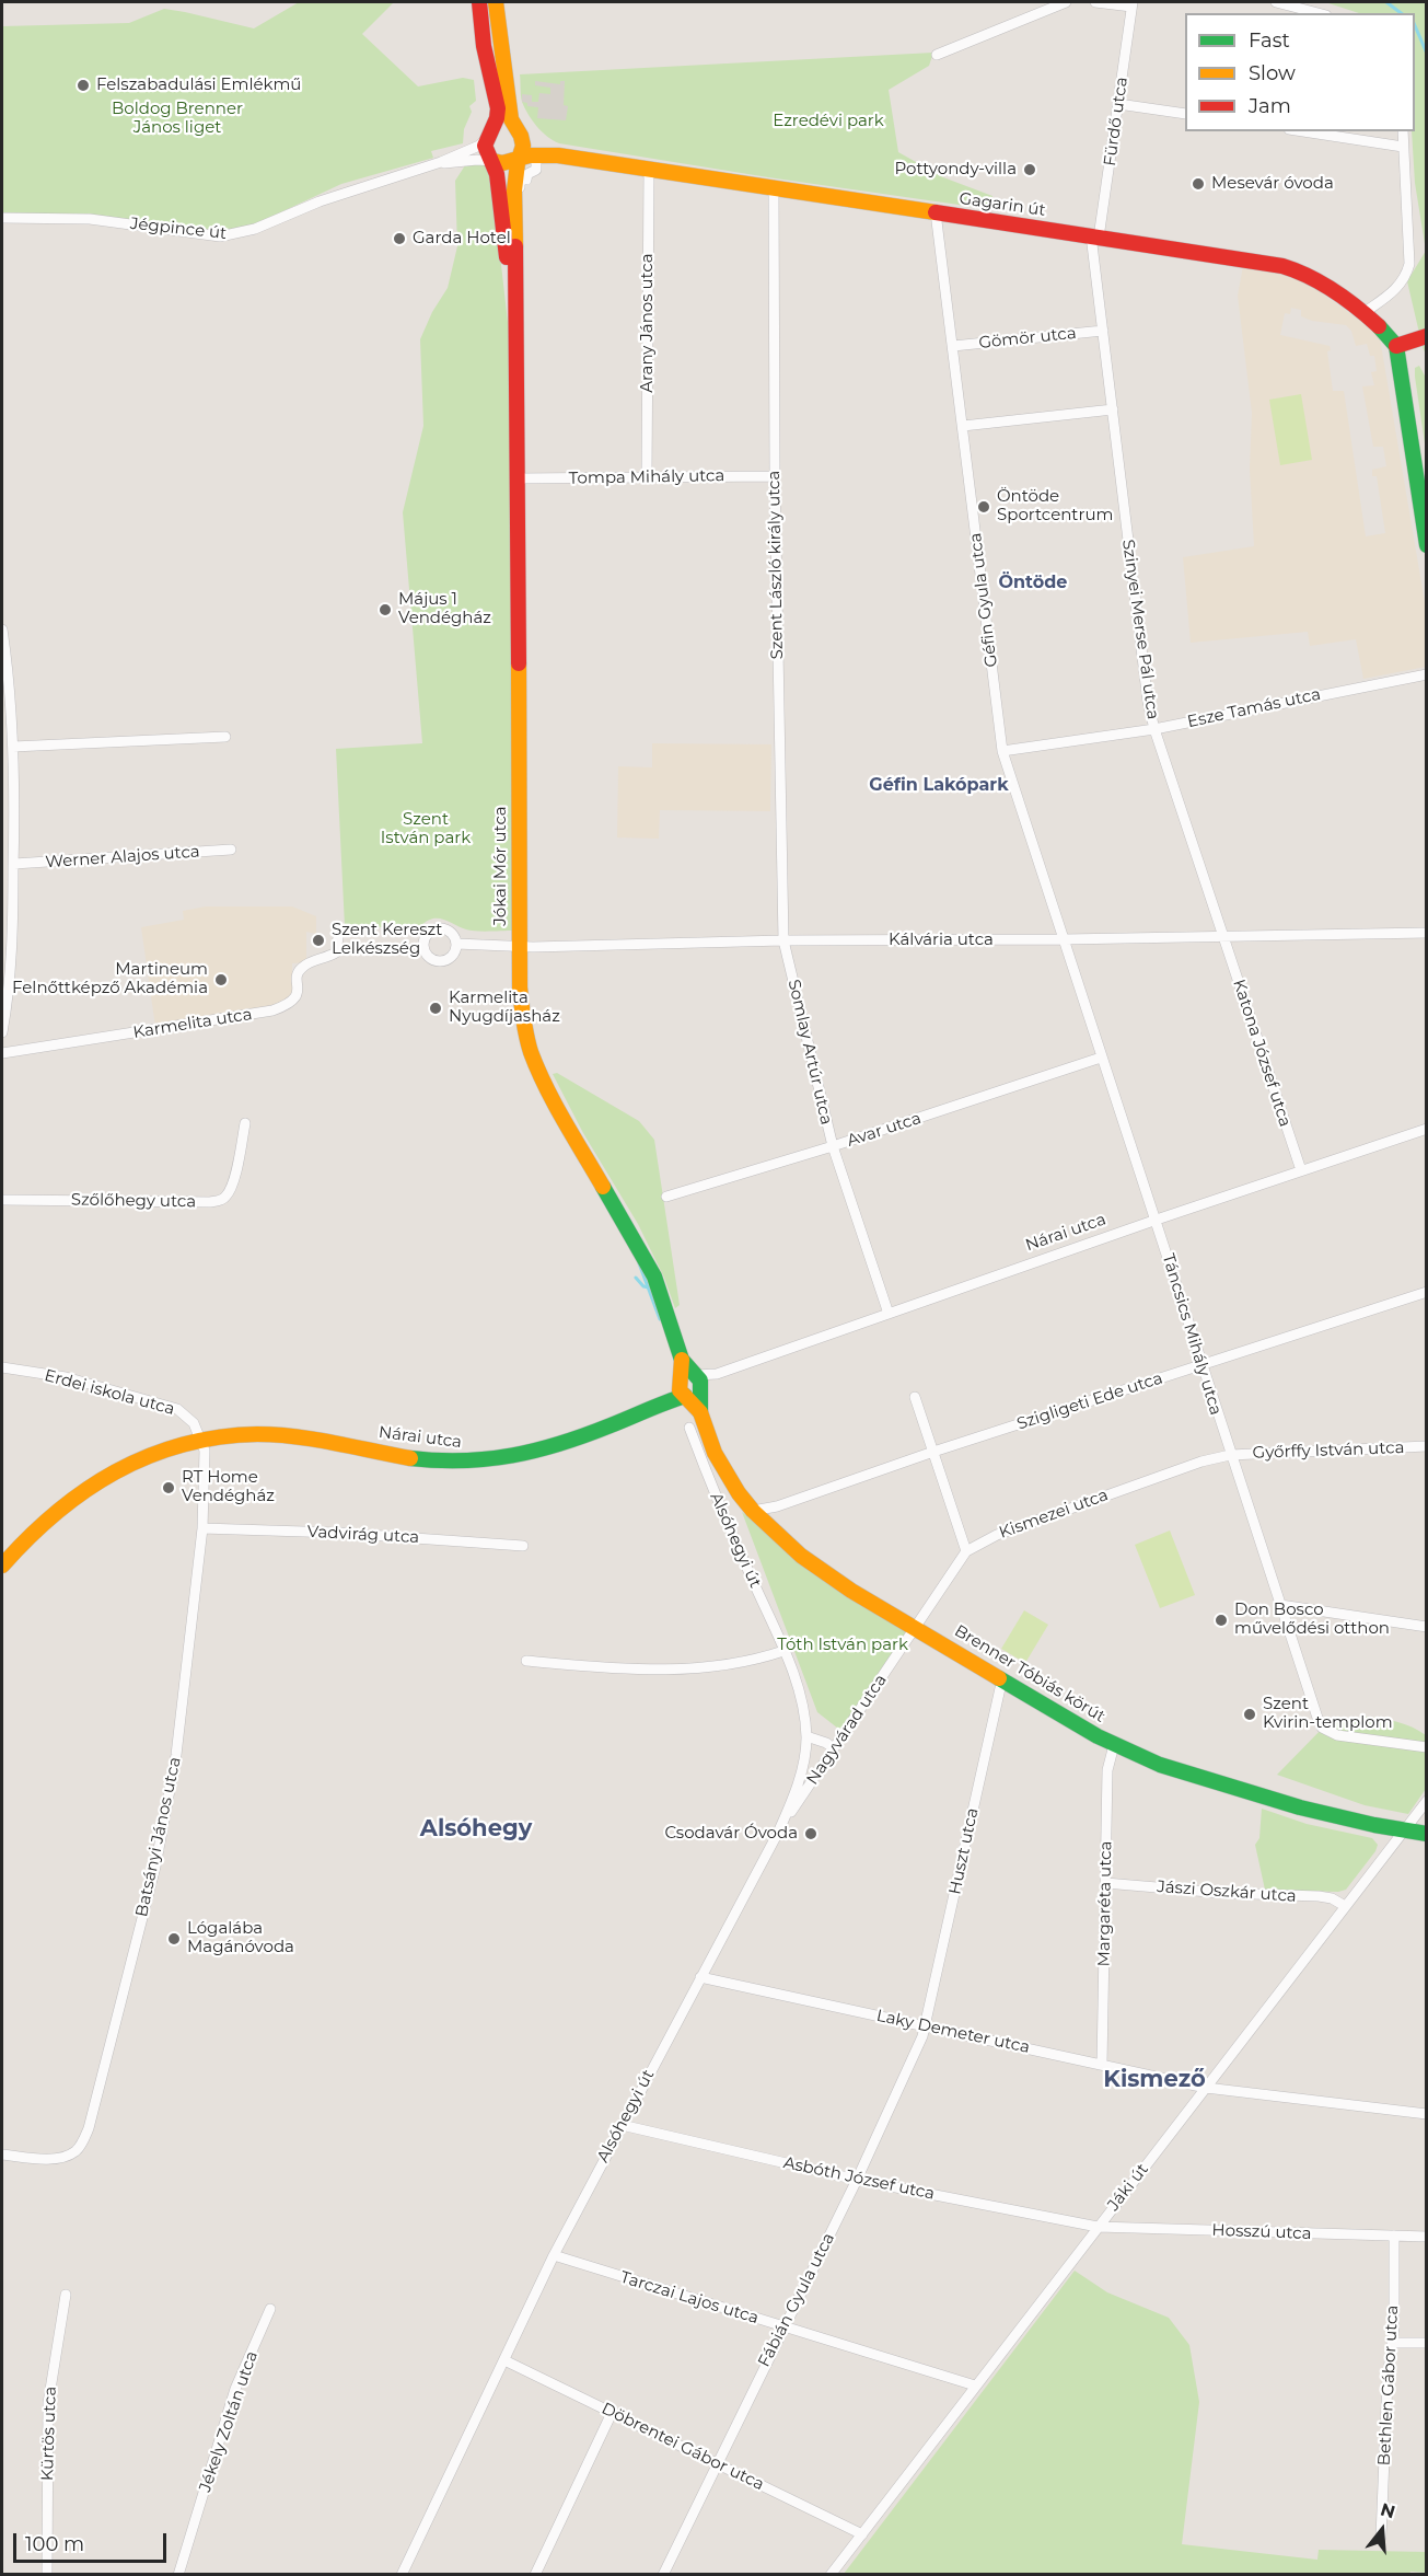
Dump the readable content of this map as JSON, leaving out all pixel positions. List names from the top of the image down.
{
  "streets": {
    "street": [
      "Fürdő utca",
      "Gagarin út",
      "Jégpince út",
      "Arany János utca",
      "Gömör utca",
      "Tompa Mihály utca",
      "Szent László király utca",
      "Géfin Gyula utca",
      "Szinyei Merse Pál utca",
      "Esze Tamás utca",
      "Werner Alajos utca",
      "Jókai Mór utca",
      "Kálvária utca",
      "Karmelita utca",
      "Somlay Artúr utca",
      "Katona József utca",
      "Avar utca",
      "Szőlőhegy utca",
      "Nárai utca",
      "Táncsics Mihály utca",
      "Erdei iskola utca",
      "Szigligeti Ede utca",
      "Győrffy István utca",
      "Kismezei utca",
      "Vadvirág utca",
      "Alsóhegyi út",
      "Brenner Tóbiás körút",
      "Nagyvárad utca",
      "Batsányi János utca",
      "Huszt utca",
      "Jászi Oszkár utca",
      "Margaréta utca",
      "Laky Demeter utca",
      "Asbóth József utca",
      "Jáki út",
      "Hosszú utca",
      "Tarczai Lajos utca",
      "Fábián Gyula utca",
      "Bethlen Gábor utca",
      "Jékely Zoltán utca",
      "Kürtös utca",
      "Döbrentei Gábor utca"
    ]
  },
  "crossings": [
    ["Fürdő utca", "Gagarin út"],
    ["Fürdő utca", "Szinyei Merse Pál utca"],
    ["Gagarin út", "Jégpince út"],
    ["Gagarin út", "Arany János utca"],
    ["Gagarin út", "Szent László király utca"],
    ["Gagarin út", "Géfin Gyula utca"],
    ["Gagarin út", "Szinyei Merse Pál utca"],
    ["Gagarin út", "Jókai Mór utca"],
    ["Jégpince út", "Jókai Mór utca"],
    ["Arany János utca", "Tompa Mihály utca"],
    ["Gömör utca", "Géfin Gyula utca"],
    ["Gömör utca", "Szinyei Merse Pál utca"],
    ["Tompa Mihály utca", "Szent László király utca"],
    ["Tompa Mihály utca", "Jókai Mór utca"],
    ["Szent László király utca", "Kálvária utca"],
    ["Szent László király utca", "Somlay Artúr utca"],
    ["Géfin Gyula utca", "Esze Tamás utca"],
    ["Géfin Gyula utca", "Kálvária utca"],
    ["Géfin Gyula utca", "Táncsics Mihály utca"],
    ["Szinyei Merse Pál utca", "Esze Tamás utca"],
    ["Szinyei Merse Pál utca", "Kálvária utca"],
    ["Szinyei Merse Pál utca", "Katona József utca"],
    ["Jókai Mór utca", "Kálvária utca"],
    ["Jókai Mór utca", "Nárai utca"],
    ["Jókai Mór utca", "Brenner Tóbiás körút"],
    ["Kálvária utca", "Somlay Artúr utca"],
    ["Kálvária utca", "Katona József utca"],
    ["Kálvária utca", "Táncsics Mihály utca"],
    ["Somlay Artúr utca", "Avar utca"],
    ["Somlay Artúr utca", "Nárai utca"],
    ["Katona József utca", "Nárai utca"],
    ["Avar utca", "Táncsics Mihály utca"],
    ["Nárai utca", "Táncsics Mihály utca"],
    ["Nárai utca", "Erdei iskola utca"],
    ["Nárai utca", "Brenner Tóbiás körút"],
    ["Nárai utca", "Batsányi János utca"],
    ["Táncsics Mihály utca", "Szigligeti Ede utca"],
    ["Táncsics Mihály utca", "Győrffy István utca"],
    ["Táncsics Mihály utca", "Kismezei utca"],
    ["Erdei iskola utca", "Batsányi János utca"],
    ["Szigligeti Ede utca", "Brenner Tóbiás körút"],
    ["Győrffy István utca", "Kismezei utca"],
    ["Kismezei utca", "Brenner Tóbiás körút"],
    ["Kismezei utca", "Nagyvárad utca"],
    ["Vadvirág utca", "Batsányi János utca"],
    ["Alsóhegyi út", "Nagyvárad utca"],
    ["Alsóhegyi út", "Laky Demeter utca"],
    ["Alsóhegyi út", "Asbóth József utca"],
    ["Alsóhegyi út", "Tarczai Lajos utca"],
    ["Alsóhegyi út", "Döbrentei Gábor utca"],
    ["Brenner Tóbiás körút", "Nagyvárad utca"],
    ["Brenner Tóbiás körút", "Huszt utca"],
    ["Brenner Tóbiás körút", "Margaréta utca"],
    ["Brenner Tóbiás körút", "Jáki út"],
    ["Huszt utca", "Laky Demeter utca"],
    ["Huszt utca", "Fábián Gyula utca"],
    ["Jászi Oszkár utca", "Margaréta utca"],
    ["Jászi Oszkár utca", "Jáki út"],
    ["Margaréta utca", "Laky Demeter utca"],
    ["Laky Demeter utca", "Jáki út"],
    ["Laky Demeter utca", "Fábián Gyula utca"],
    ["Asbóth József utca", "Jáki út"],
    ["Asbóth József utca", "Hosszú utca"],
    ["Asbóth József utca", "Fábián Gyula utca"],
    ["Jáki út", "Hosszú utca"],
    ["Jáki út", "Tarczai Lajos utca"],
    ["Jáki út", "Döbrentei Gábor utca"],
    ["Hosszú utca", "Bethlen Gábor utca"],
    ["Tarczai Lajos utca", "Fábián Gyula utca"],
    ["Fábián Gyula utca", "Döbrentei Gábor utca"]
  ],
  "districts": [
    "Öntöde",
    "Géfin Lakópark",
    "Alsóhegy",
    "Kismező"
  ],
  "parks": [
    "Boldog Brenner János liget",
    "Ezredévi park",
    "Szent István park",
    "Tóth István park"
  ],
  "places": [
    "Felszabadulási Emlékmű",
    "Pottyondy-villa",
    "Mesevár óvoda",
    "Garda Hotel",
    "Öntöde Sportcentrum",
    "Május 1 Vendégház",
    "Szent Kereszt Lelkészség",
    "Martineum Felnőttképző Akadémia",
    "Karmelita Nyugdíjasház",
    "RT Home Vendégház",
    "Don Bosco művelődési otthon",
    "Szent Kvirin-templom",
    "Csodavár Óvoda",
    "Lógalába Magánóvoda"
  ],
  "legend": ["Fast", "Slow", "Jam"],
  "scale_bar": "100 m",
  "north": "top"
}
